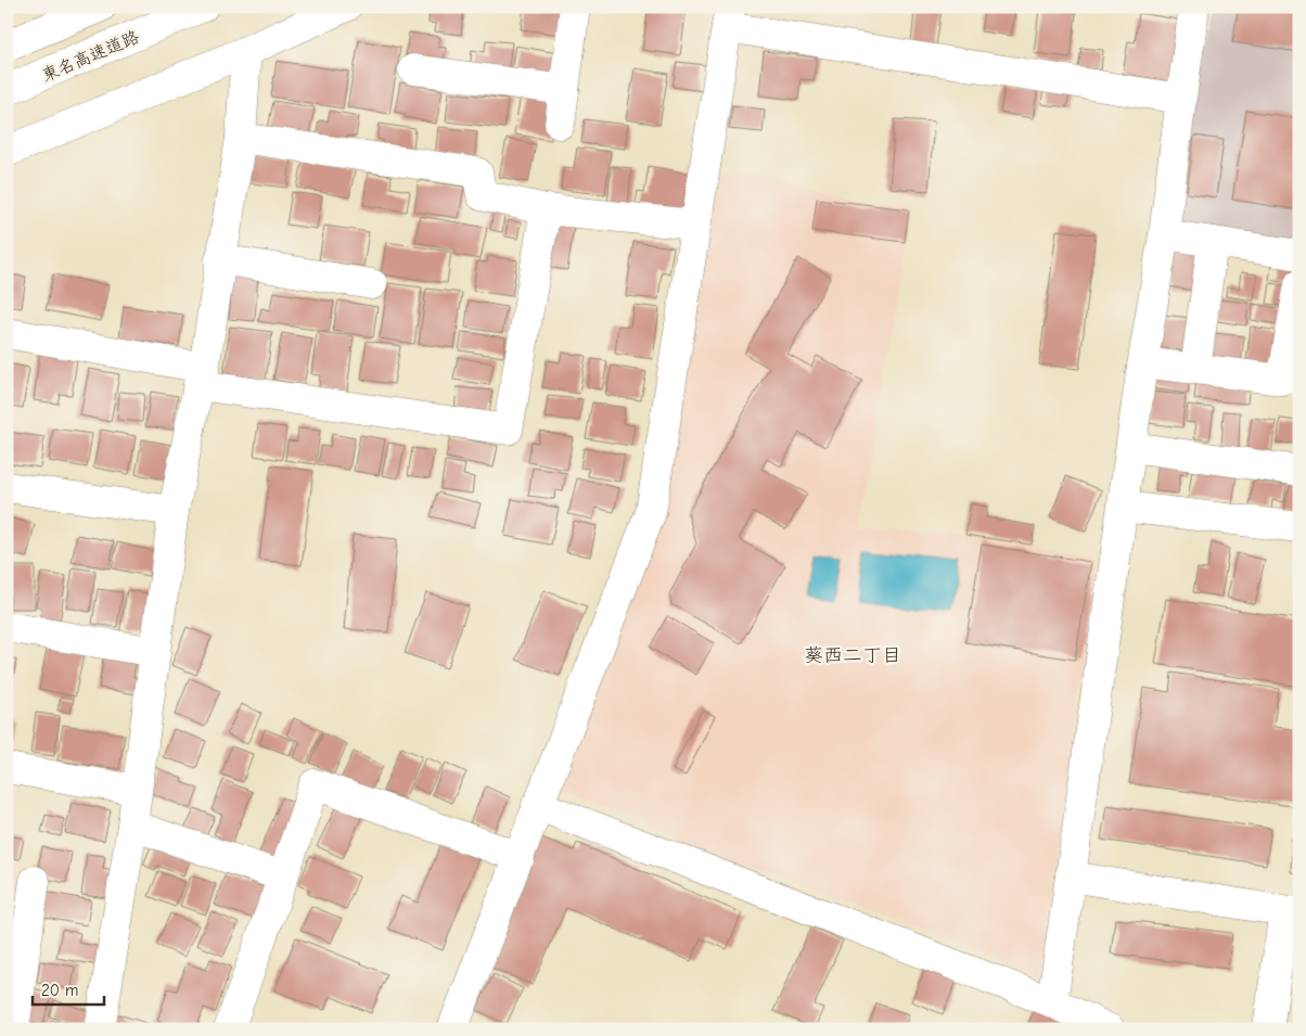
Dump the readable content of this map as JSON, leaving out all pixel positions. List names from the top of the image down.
{
  "streets": {
    "main road": ["東名高速道路"]
  },
  "districts": ["葵西二丁目"],
  "scale_bar": "20 m"
}
